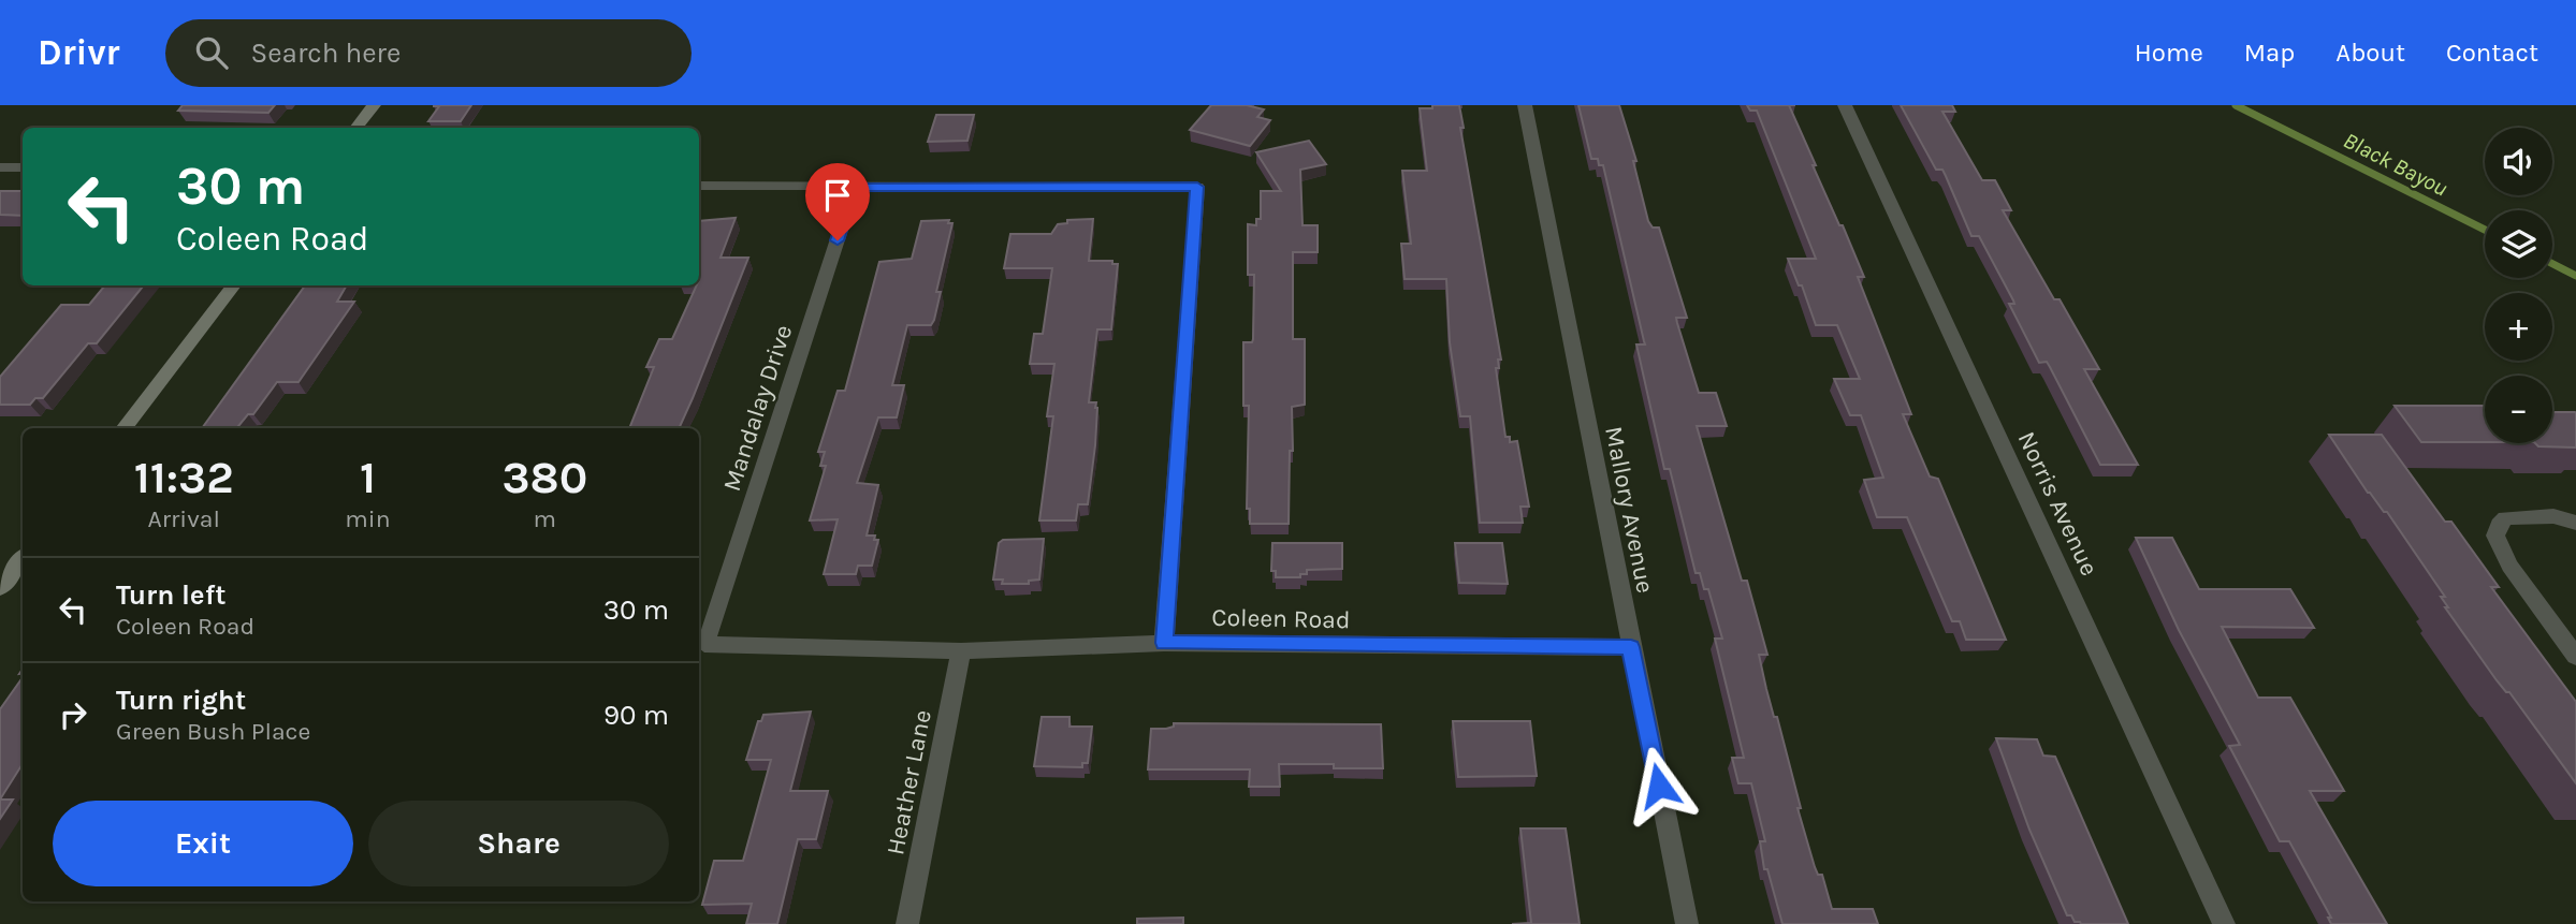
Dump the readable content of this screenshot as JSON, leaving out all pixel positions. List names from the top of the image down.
{
  "streets": {
    "street": [
      "Mandalay Drive",
      "Norris Avenue",
      "Mallory Avenue",
      "Coleen Road",
      "Heather Lane"
    ]
  },
  "crossings": [
    ["Mandalay Drive", "Coleen Road"],
    ["Mallory Avenue", "Coleen Road"],
    ["Coleen Road", "Heather Lane"]
  ],
  "water": ["Black Bayou"],
  "page": {
    "header": "Drivr",
    "search": "Search here",
    "nav": [
      "Home",
      "Map",
      "About",
      "Contact"
    ],
    "map_buttons": ["+", "−"],
    "turn": ["30 m", "Coleen Road"],
    "eta": [
      "11:32",
      "Arrival",
      "1",
      "min",
      "380",
      "m"
    ],
    "list": [
      {
        "name": "Turn left",
        "note": "Coleen Road",
        "value": "30 m"
      },
      {
        "name": "Turn right",
        "note": "Green Bush Place",
        "value": "90 m"
      }
    ],
    "buttons": ["Exit", "Share"]
  }
}
